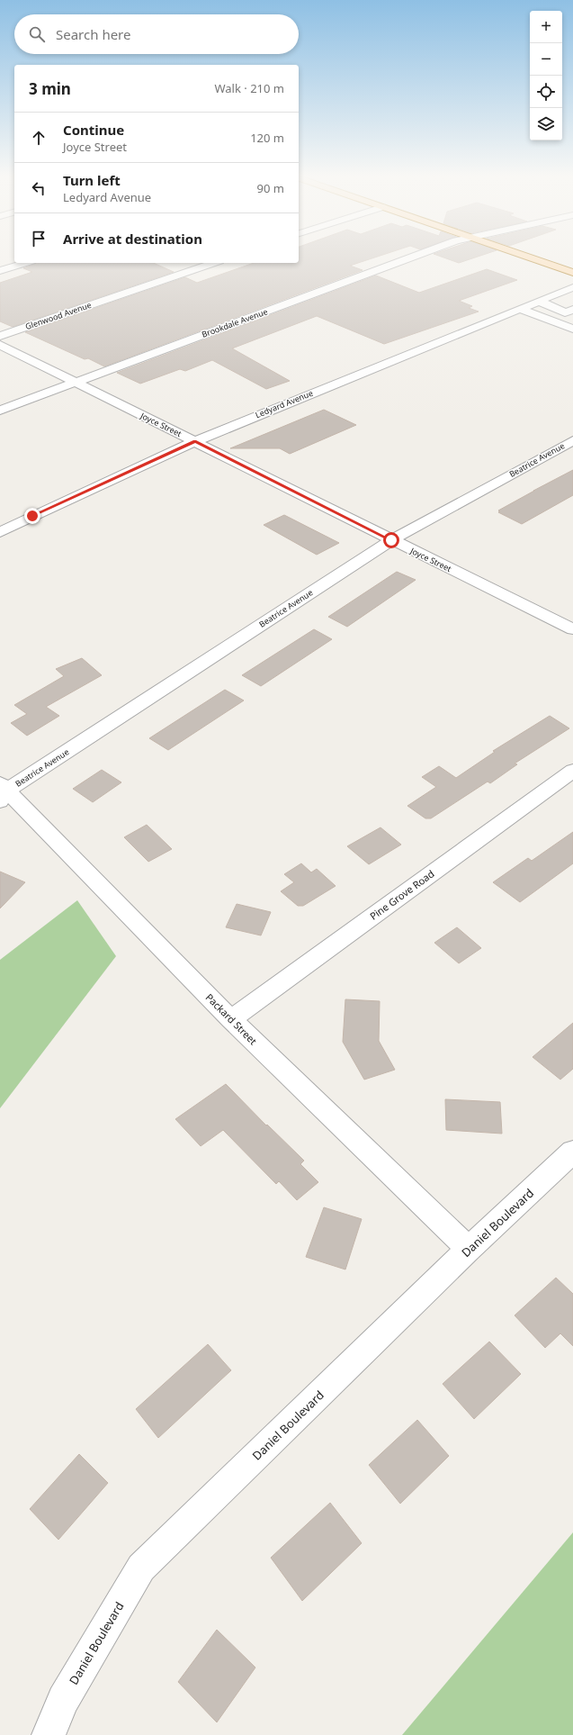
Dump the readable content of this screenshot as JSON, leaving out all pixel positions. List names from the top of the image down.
{
  "streets": {
    "street": [
      "Glenwood Avenue",
      "Brookdale Avenue",
      "Ledyard Avenue",
      "Joyce Street",
      "Beatrice Avenue",
      "Pine Grove Road",
      "Packard Street",
      "Daniel Boulevard"
    ]
  },
  "crossings": [
    ["Brookdale Avenue", "Joyce Street"],
    ["Ledyard Avenue", "Joyce Street"],
    ["Joyce Street", "Beatrice Avenue"],
    ["Beatrice Avenue", "Packard Street"],
    ["Pine Grove Road", "Packard Street"],
    ["Packard Street", "Daniel Boulevard"]
  ],
  "page": {
    "map_buttons": ["+", "−"],
    "search": "Search here",
    "heading": ["3 min", "Walk · 210 m"],
    "list": [
      ["Continue", "Joyce Street", "120 m"],
      ["Turn left", "Ledyard Avenue", "90 m"],
      "Arrive at destination"
    ]
  }
}
